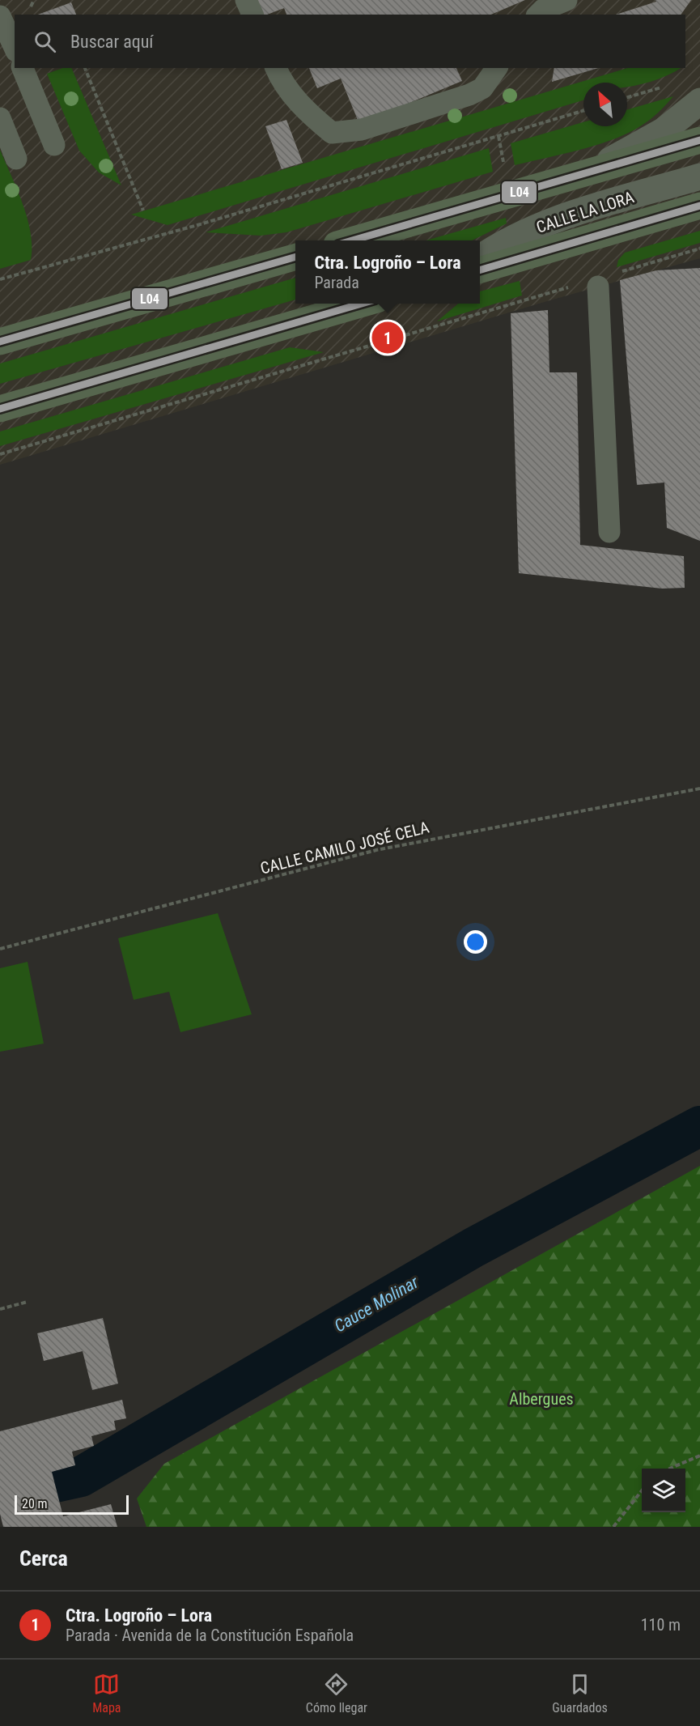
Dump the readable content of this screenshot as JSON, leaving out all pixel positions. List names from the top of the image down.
{
  "streets": {
    "street": ["CALLE LA LORA"],
    "path": ["CALLE CAMILO JOSÉ CELA"]
  },
  "water": ["Cauce Molinar"],
  "parks": ["Albergues"],
  "lines": ["transit line L04"],
  "scale_bar": "20 m",
  "north": "top left",
  "page": {
    "search": "Buscar aquí",
    "popup": ["Ctra. Logroño – Lora", "Parada"],
    "pins": "1",
    "scale": "20 m",
    "heading": "Cerca",
    "list": [
      {
        "mark": "1",
        "name": "Ctra. Logroño – Lora",
        "note": "Parada · Avenida de la Constitución Española",
        "value": "110 m"
      }
    ],
    "nav": ["Mapa", "Cómo llegar", "Guardados"]
  }
}
